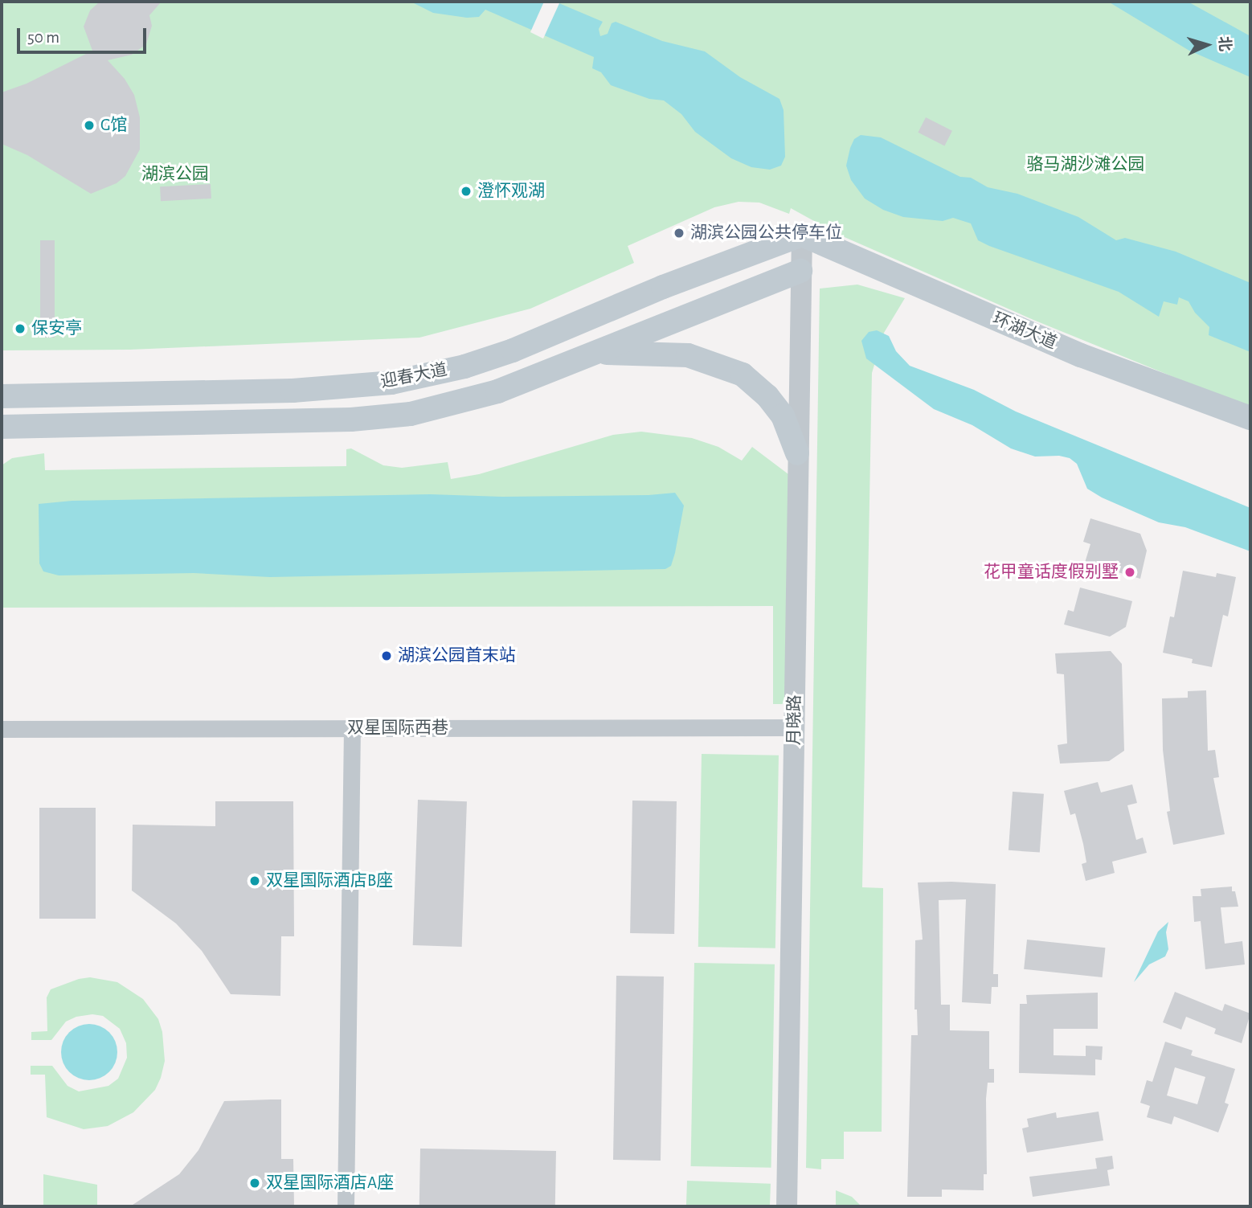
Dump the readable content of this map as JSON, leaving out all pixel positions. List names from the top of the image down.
{
  "streets": {
    "main road": ["环湖大道", "迎春大道"],
    "street": ["月晓路", "双星国际西巷"]
  },
  "crossings": [
    ["环湖大道", "迎春大道"],
    ["环湖大道", "月晓路"],
    ["迎春大道", "月晓路"],
    ["月晓路", "双星国际西巷"]
  ],
  "parks": ["骆马湖沙滩公园", "湖滨公园"],
  "places": [
    "G馆",
    "澄怀观湖",
    "湖滨公园公共停车位",
    "保安亭",
    "花甲童话度假别墅",
    "湖滨公园首末站",
    "双星国际酒店B座",
    "双星国际酒店A座"
  ],
  "scale_bar": "50 m",
  "north": "right"
}
